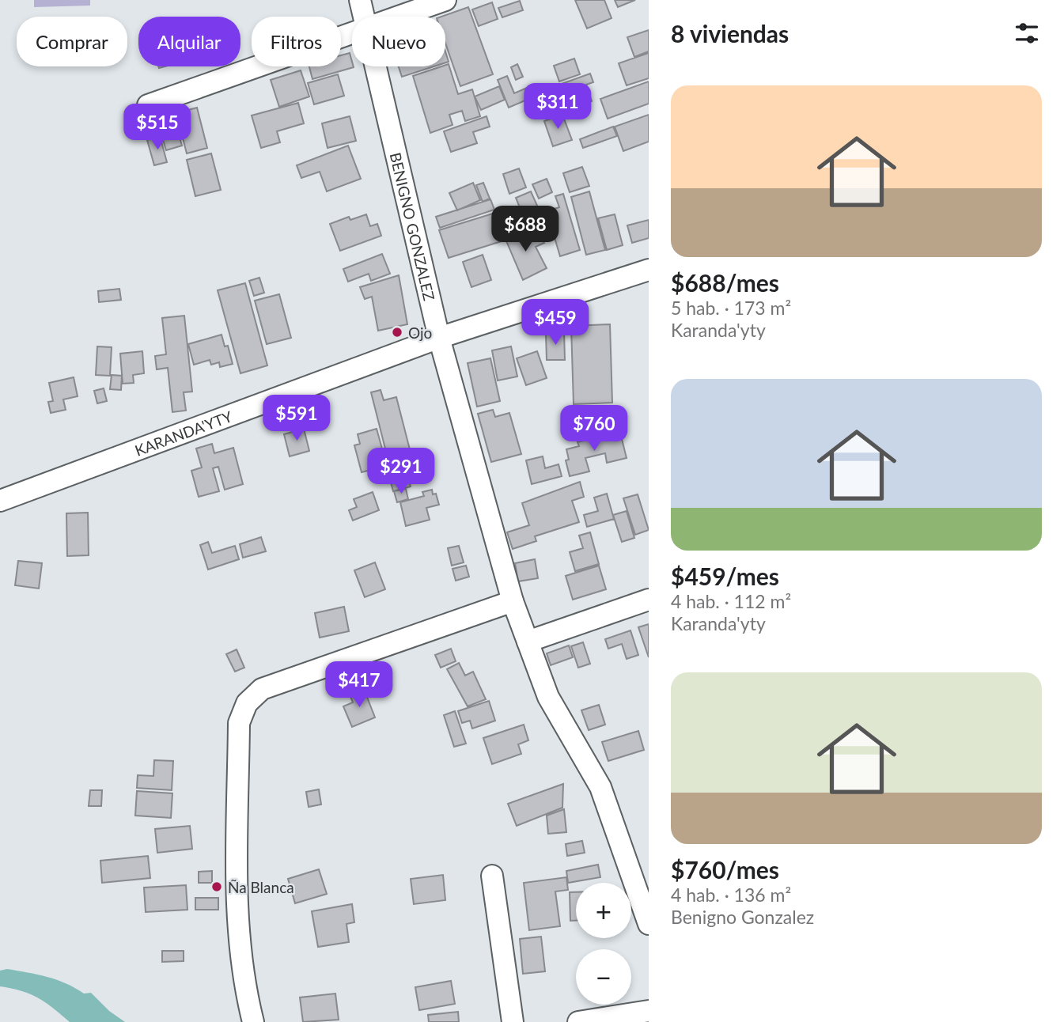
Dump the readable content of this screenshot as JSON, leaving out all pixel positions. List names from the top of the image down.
{
  "streets": {
    "street": ["BENIGNO GONZALEZ", "KARANDA'YTY"]
  },
  "crossings": [
    ["BENIGNO GONZALEZ", "KARANDA'YTY"]
  ],
  "places": ["Ojo", "Ña Blanca"],
  "page": {
    "heading": "8 viviendas",
    "chip": [
      "Comprar",
      "Alquilar",
      "Filtros",
      "Nuevo"
    ],
    "list": [
      {
        "name": "$688/mes",
        "note": "5 hab. · 173 m² · Karanda'yty"
      },
      {
        "name": "$459/mes",
        "note": "4 hab. · 112 m² · Karanda'yty"
      },
      {
        "name": "$760/mes",
        "note": "4 hab. · 136 m² · Benigno Gonzalez"
      }
    ],
    "price": [
      "$311",
      "$515",
      "$688",
      "$459",
      "$591",
      "$760",
      "$291",
      "$417"
    ],
    "map_buttons": ["+", "−"]
  }
}
